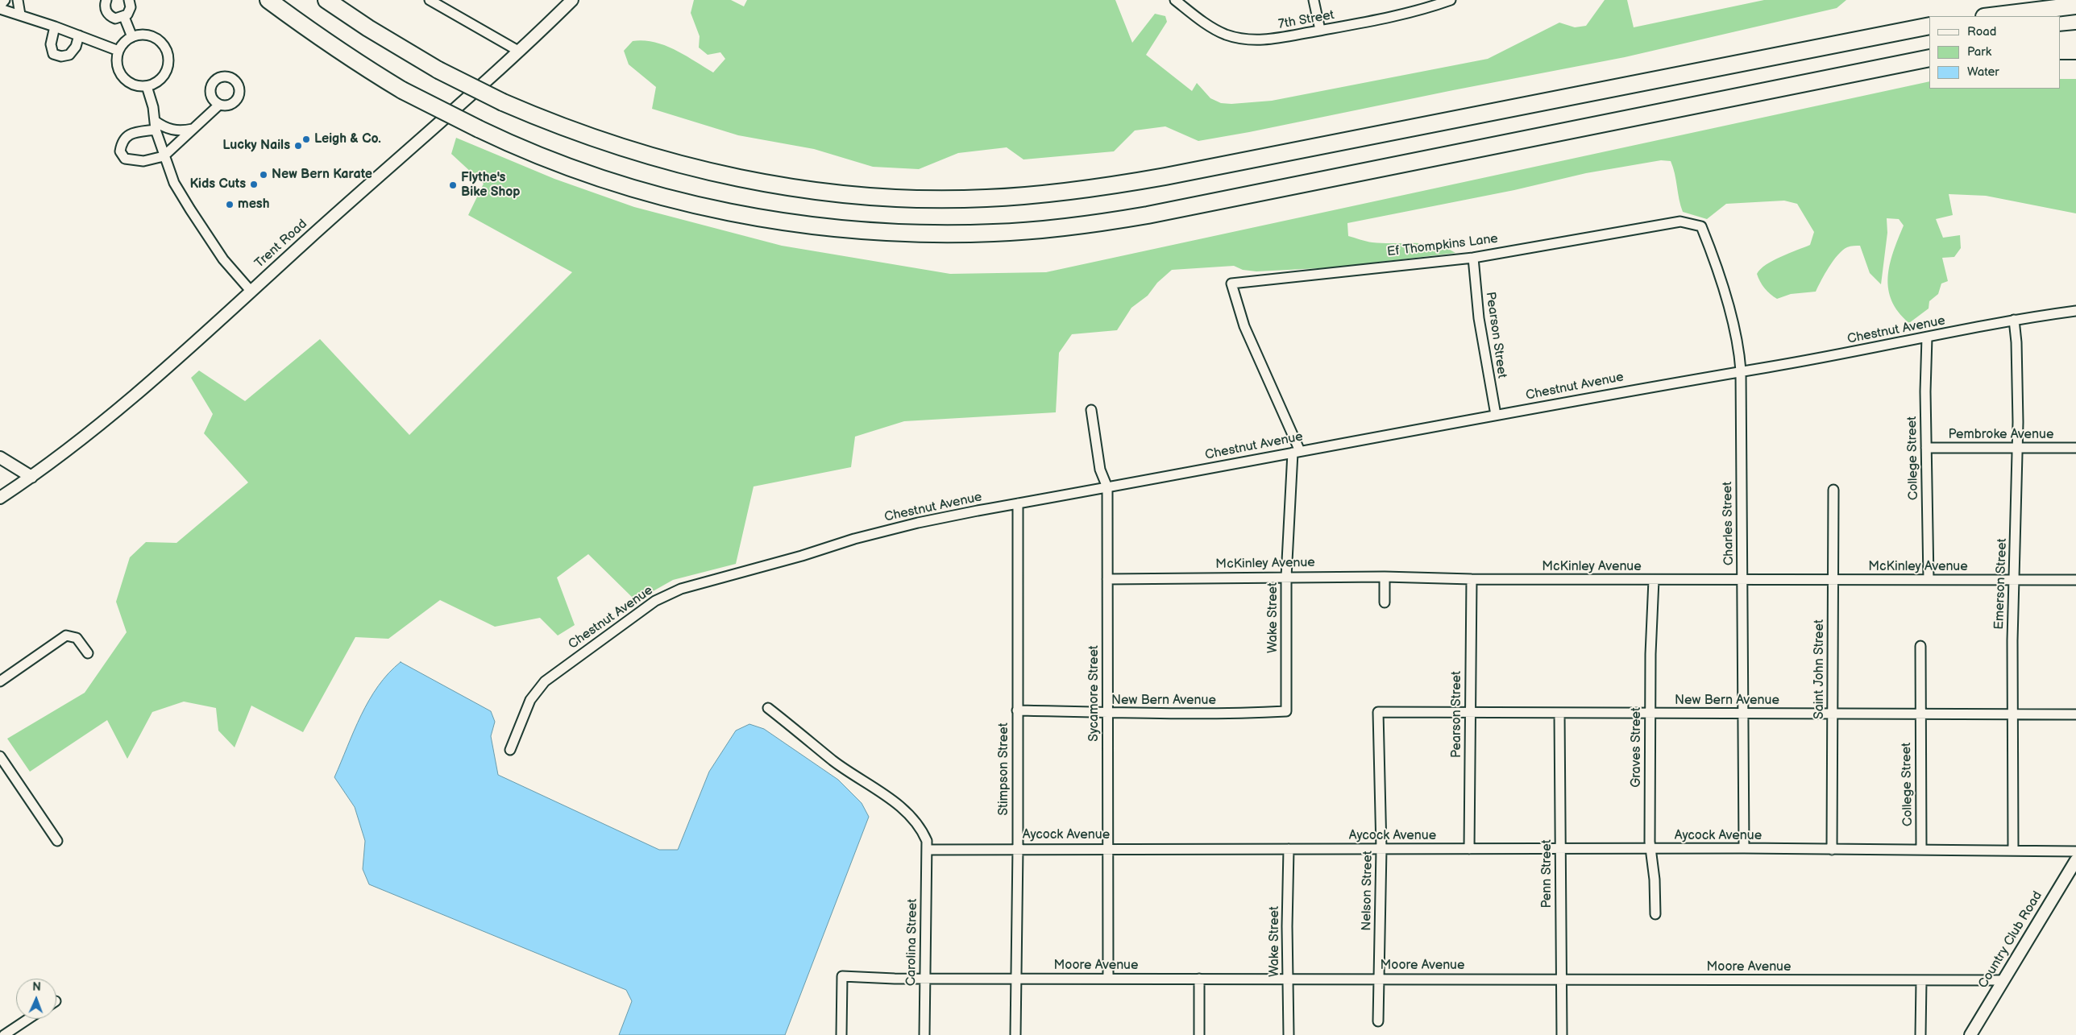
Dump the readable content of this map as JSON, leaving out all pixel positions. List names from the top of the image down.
{
  "streets": {
    "street": [
      "7th Street",
      "Trent Road",
      "Ef Thompkins Lane",
      "Chestnut Avenue",
      "Pearson Street",
      "Pembroke Avenue",
      "College Street",
      "Charles Street",
      "McKinley Avenue",
      "Emerson Street",
      "Wake Street",
      "Saint John Street",
      "Sycamore Street",
      "New Bern Avenue",
      "Graves Street",
      "Stimpson Street",
      "Aycock Avenue",
      "Penn Street",
      "Nelson Street",
      "Country Club Road",
      "Carolina Street",
      "Moore Avenue"
    ]
  },
  "crossings": [
    ["Ef Thompkins Lane", "Pearson Street"],
    ["Ef Thompkins Lane", "Charles Street"],
    ["Ef Thompkins Lane", "Wake Street"],
    ["Chestnut Avenue", "Pearson Street"],
    ["Chestnut Avenue", "College Street"],
    ["Chestnut Avenue", "Charles Street"],
    ["Chestnut Avenue", "Emerson Street"],
    ["Chestnut Avenue", "Wake Street"],
    ["Chestnut Avenue", "Sycamore Street"],
    ["Chestnut Avenue", "Stimpson Street"],
    ["Pearson Street", "McKinley Avenue"],
    ["Pearson Street", "New Bern Avenue"],
    ["Pearson Street", "Aycock Avenue"],
    ["Pembroke Avenue", "College Street"],
    ["Pembroke Avenue", "Emerson Street"],
    ["College Street", "McKinley Avenue"],
    ["College Street", "New Bern Avenue"],
    ["College Street", "Aycock Avenue"],
    ["Charles Street", "McKinley Avenue"],
    ["Charles Street", "New Bern Avenue"],
    ["Charles Street", "Aycock Avenue"],
    ["McKinley Avenue", "Emerson Street"],
    ["McKinley Avenue", "Wake Street"],
    ["McKinley Avenue", "Saint John Street"],
    ["McKinley Avenue", "Sycamore Street"],
    ["McKinley Avenue", "Graves Street"],
    ["Emerson Street", "New Bern Avenue"],
    ["Emerson Street", "Aycock Avenue"],
    ["Wake Street", "New Bern Avenue"],
    ["Wake Street", "Aycock Avenue"],
    ["Wake Street", "Moore Avenue"],
    ["Saint John Street", "New Bern Avenue"],
    ["Saint John Street", "Aycock Avenue"],
    ["Sycamore Street", "New Bern Avenue"],
    ["Sycamore Street", "Aycock Avenue"],
    ["Sycamore Street", "Moore Avenue"],
    ["New Bern Avenue", "Graves Street"],
    ["New Bern Avenue", "Stimpson Street"],
    ["New Bern Avenue", "Penn Street"],
    ["New Bern Avenue", "Nelson Street"],
    ["Graves Street", "Aycock Avenue"],
    ["Stimpson Street", "Aycock Avenue"],
    ["Stimpson Street", "Moore Avenue"],
    ["Aycock Avenue", "Penn Street"],
    ["Aycock Avenue", "Nelson Street"],
    ["Aycock Avenue", "Carolina Street"],
    ["Penn Street", "Moore Avenue"],
    ["Nelson Street", "Moore Avenue"],
    ["Country Club Road", "Moore Avenue"],
    ["Carolina Street", "Moore Avenue"]
  ],
  "places": [
    "Leigh & Co.",
    "Lucky Nails",
    "New Bern Karate",
    "Kids Cuts",
    "Flythe's Bike Shop",
    "mesh"
  ],
  "legend": ["Road", "Park", "Water"],
  "north": "top"
}
